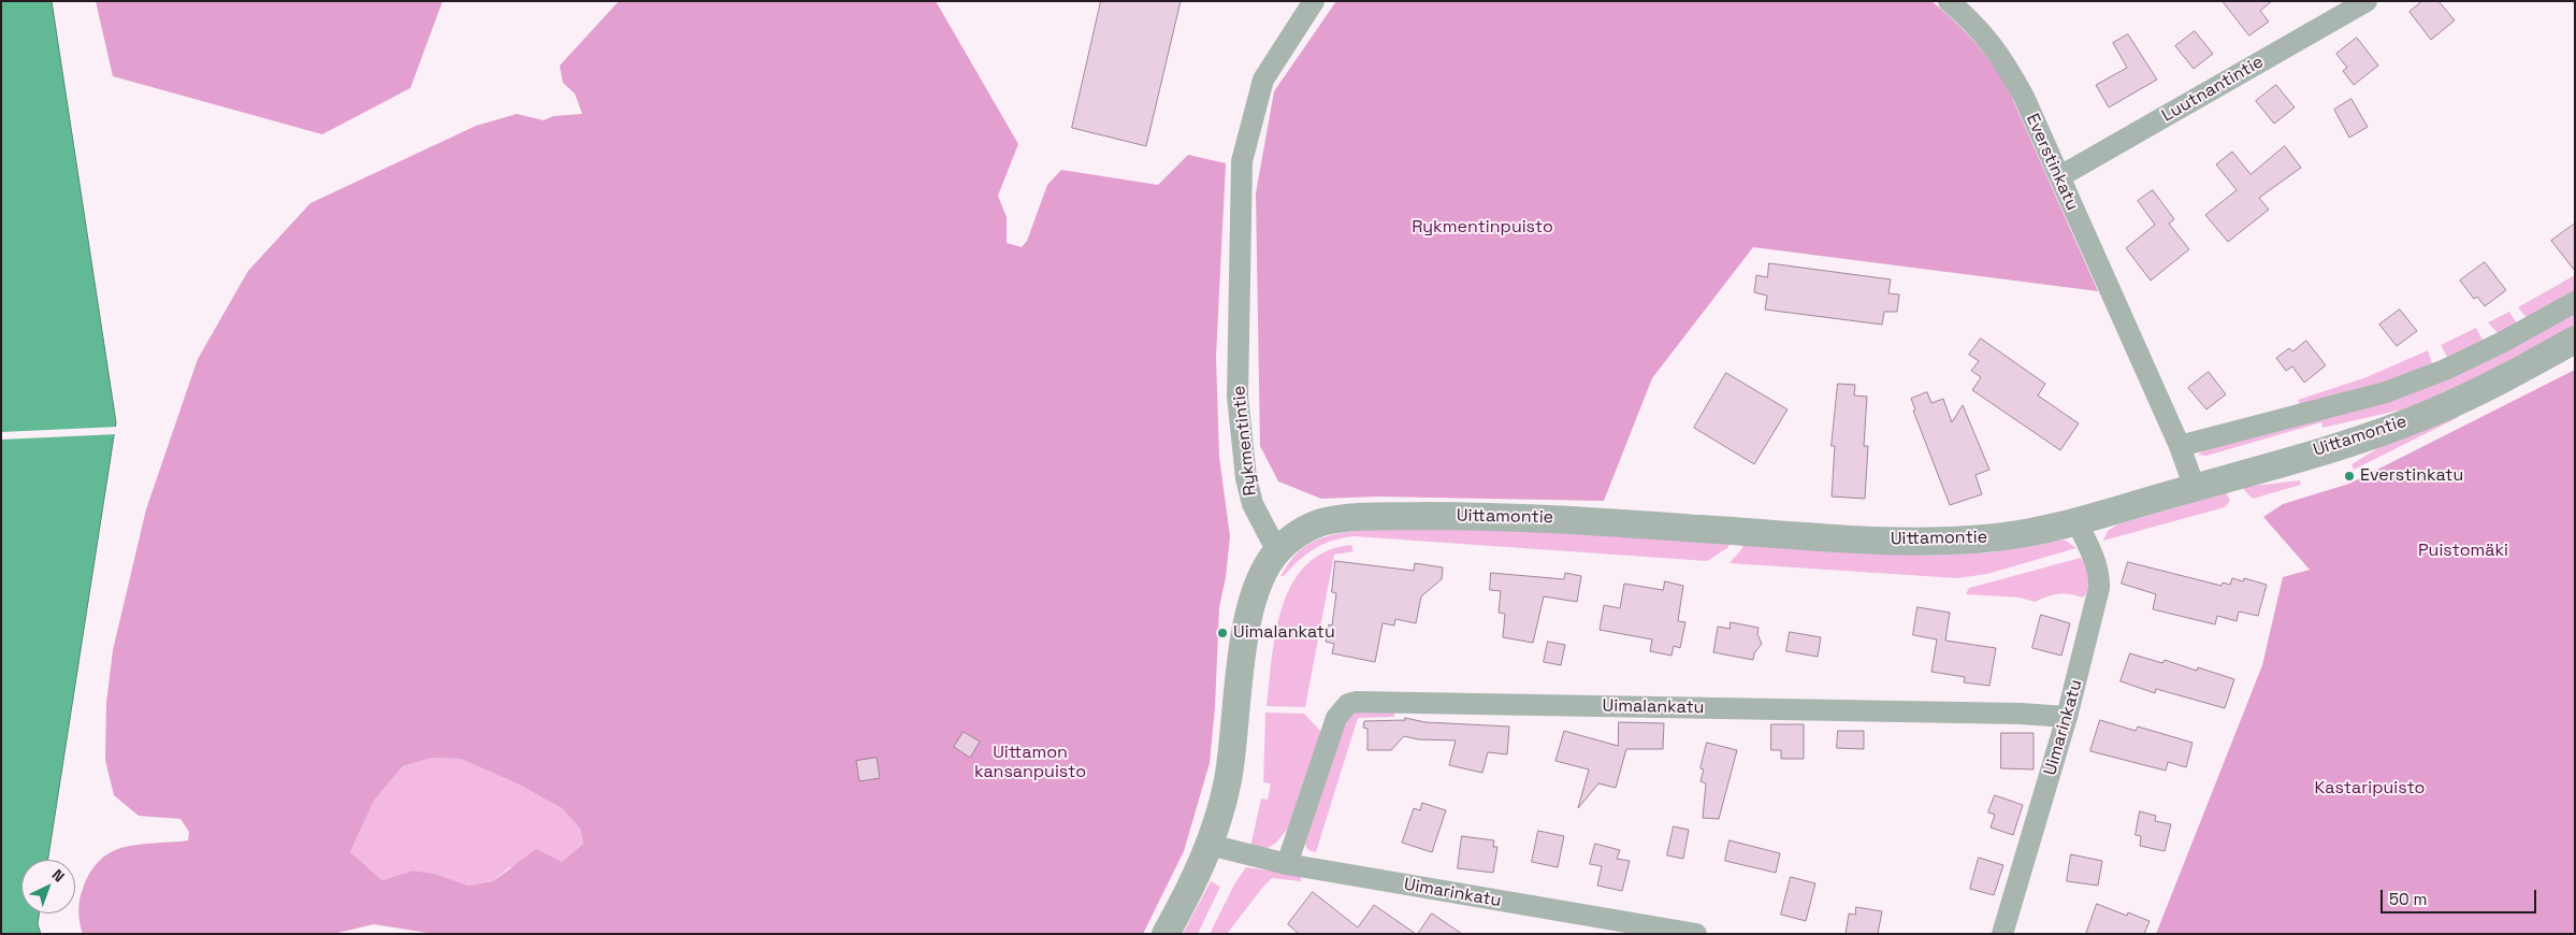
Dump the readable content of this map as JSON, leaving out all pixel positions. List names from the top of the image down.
{
  "streets": {
    "street": [
      "Luutnantintie",
      "Everstinkatu",
      "Uittamontie",
      "Rykmentintie",
      "Uimalankatu",
      "Uimarinkatu"
    ]
  },
  "crossings": [
    ["Luutnantintie", "Everstinkatu"],
    ["Everstinkatu", "Uittamontie"],
    ["Uittamontie", "Rykmentintie"],
    ["Uittamontie", "Uimarinkatu"],
    ["Uimalankatu", "Uimarinkatu"]
  ],
  "parks": [
    "Rykmentinpuisto",
    "Puistomäki",
    "Uittamon kansanpuisto",
    "Kastaripuisto"
  ],
  "places": ["Everstinkatu", "Uimalankatu"],
  "scale_bar": "50 m",
  "north": "top right"
}
